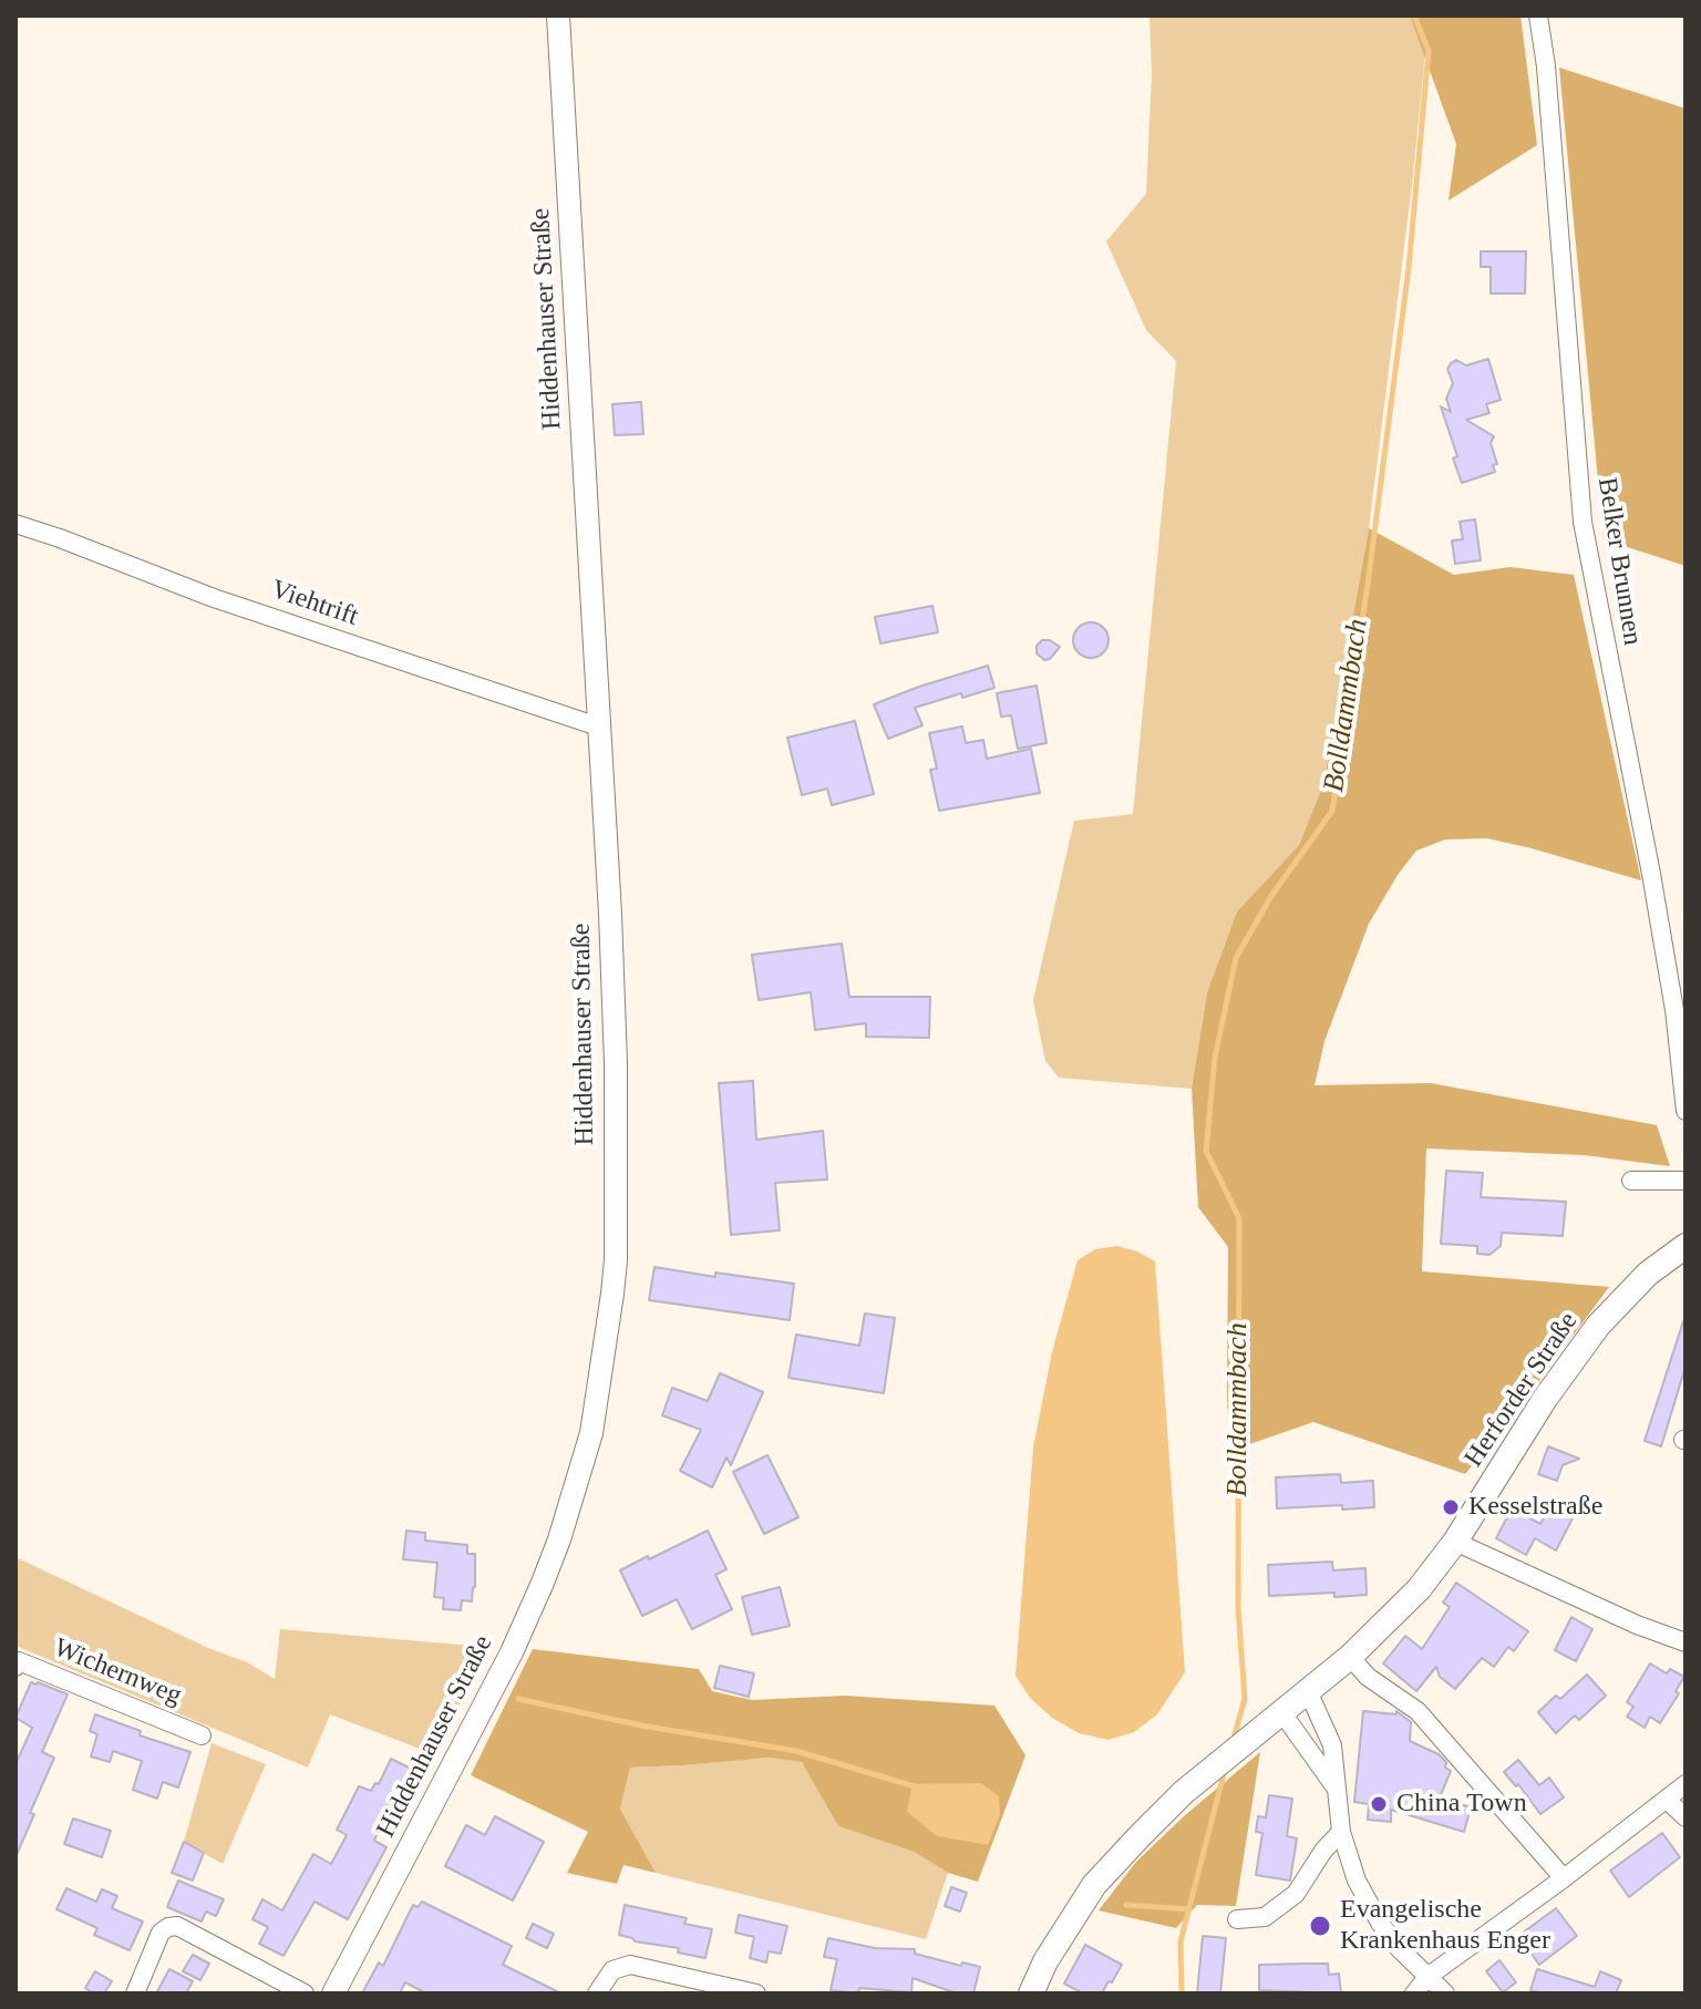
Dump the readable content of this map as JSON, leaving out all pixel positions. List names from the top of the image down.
{
  "streets": {
    "main road": ["Herforder Straße"],
    "street": [
      "Hiddenhauser Straße",
      "Belker Brunnen",
      "Viehtrift",
      "Wichernweg"
    ]
  },
  "crossings": [
    ["Hiddenhauser Straße", "Viehtrift"]
  ],
  "water": ["Bolldammbach"],
  "places": ["Kesselstraße", "China Town", "Evangelische Krankenhaus Enger"]
}
